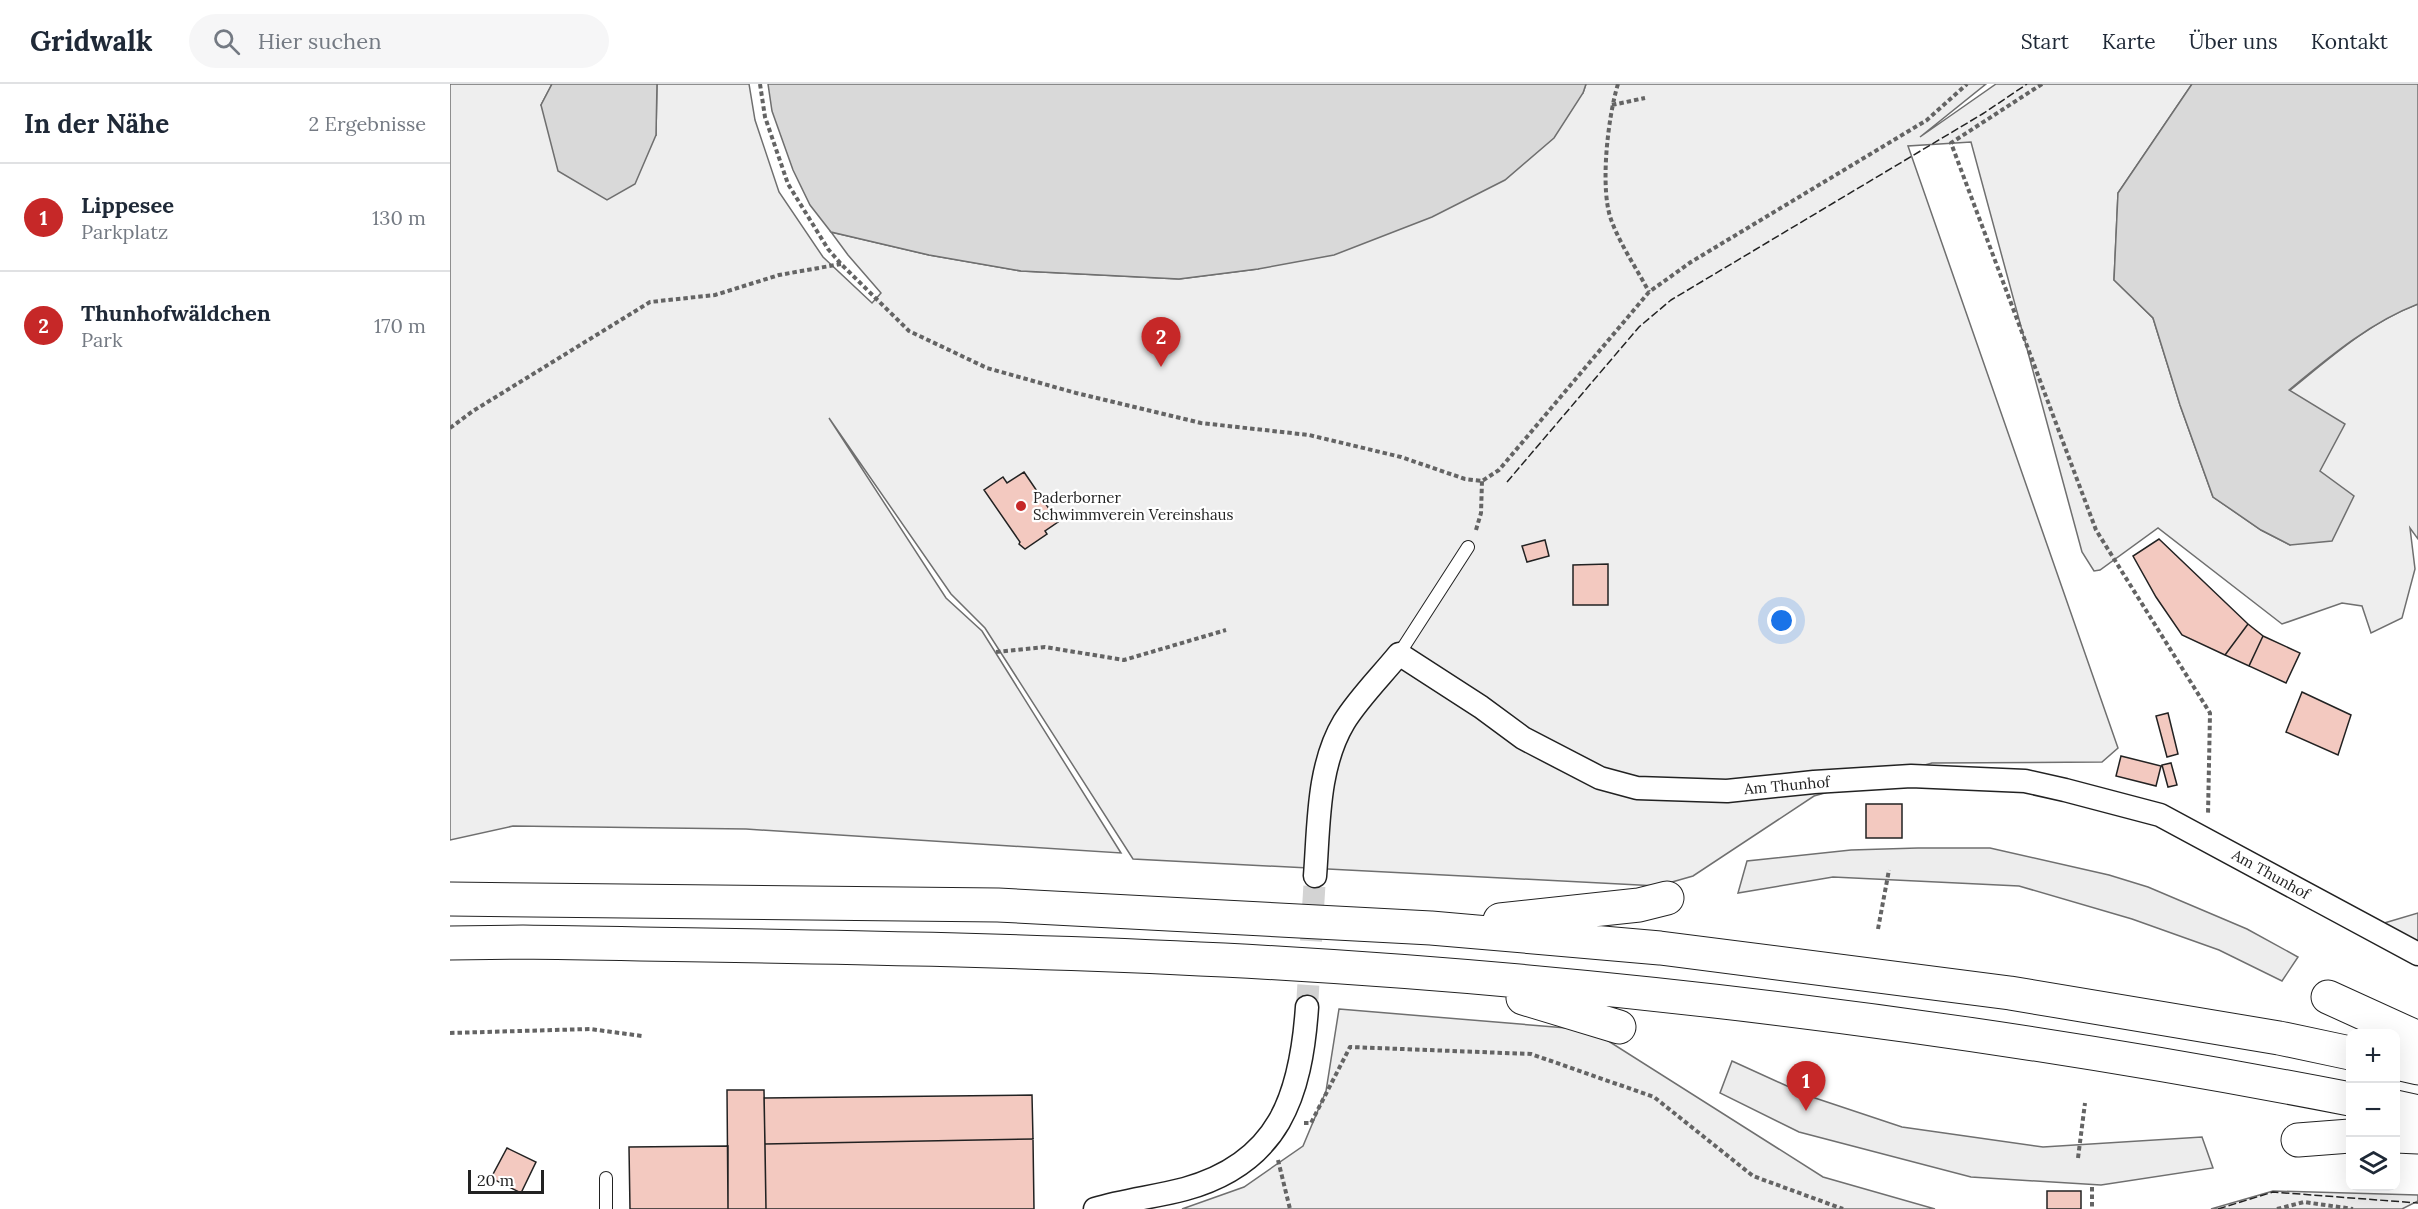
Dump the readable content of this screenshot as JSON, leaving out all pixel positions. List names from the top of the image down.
{
  "streets": {
    "street": ["Am Thunhof"]
  },
  "places": ["Paderborner Schwimmverein Vereinshaus"],
  "scale_bar": "20 m",
  "page": {
    "header": "Gridwalk",
    "search": "Hier suchen",
    "nav": [
      "Start",
      "Karte",
      "Über uns",
      "Kontakt"
    ],
    "heading": ["In der Nähe", "2 Ergebnisse"],
    "list": [
      {
        "mark": "1",
        "name": "Lippesee",
        "note": "Parkplatz",
        "value": "130 m"
      },
      {
        "mark": "2",
        "name": "Thunhofwäldchen",
        "note": "Park",
        "value": "170 m"
      }
    ],
    "pins": ["2", "1"],
    "map_buttons": ["+", "−"],
    "scale": "20 m"
  }
}
